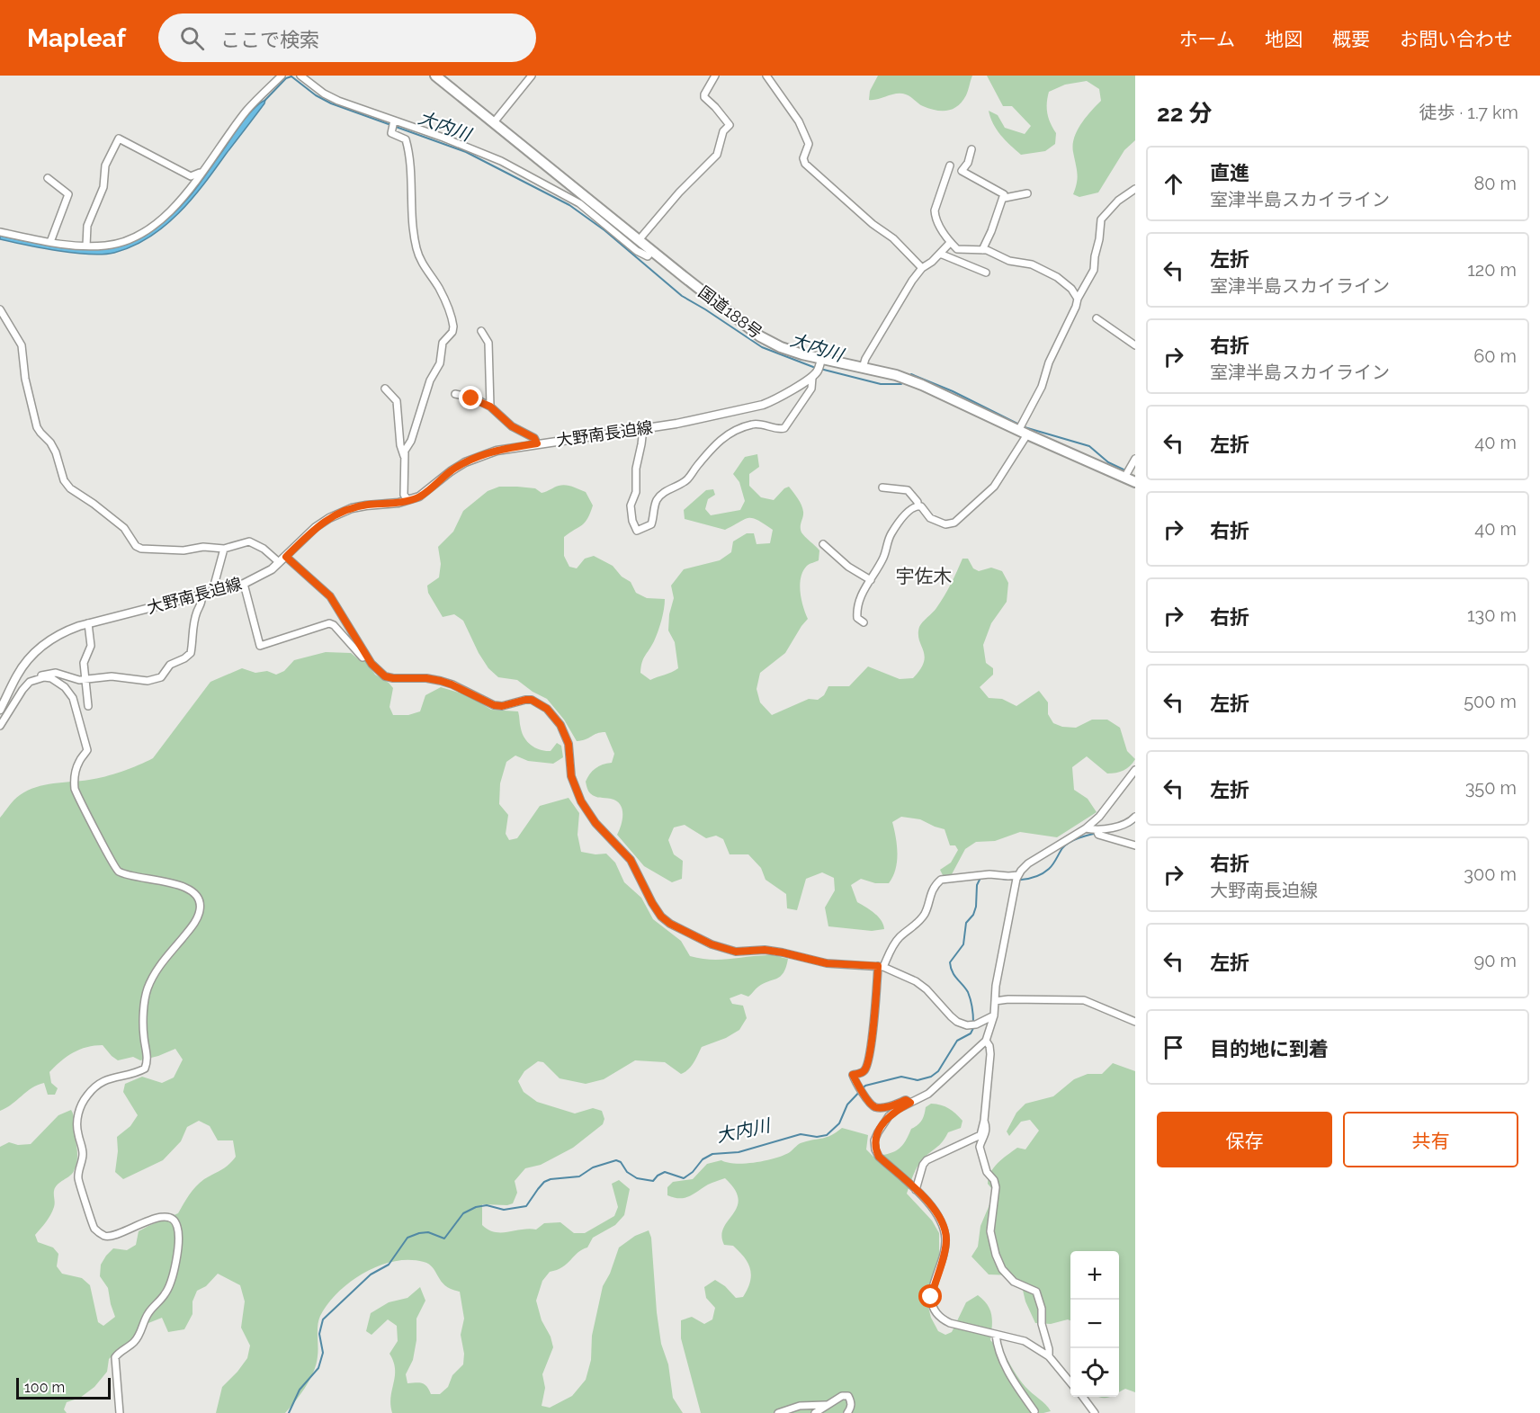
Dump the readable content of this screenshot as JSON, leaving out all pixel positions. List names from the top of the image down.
{
  "streets": {
    "highway": ["国道188号"],
    "main road": ["大野南長迫線"]
  },
  "crossings": [
    ["国道188号", "大野南長迫線"]
  ],
  "districts": ["宇佐木"],
  "water": ["大内川"],
  "scale_bar": "100 m",
  "page": {
    "header": "Mapleaf",
    "search": "ここで検索",
    "nav": [
      "ホーム",
      "地図",
      "概要",
      "お問い合わせ"
    ],
    "heading": ["22 分", "徒歩 · 1.7 km"],
    "list": [
      ["直進", "室津半島スカイライン", "80 m"],
      ["左折", "室津半島スカイライン", "120 m"],
      ["右折", "室津半島スカイライン", "60 m"],
      ["左折", "40 m"],
      ["右折", "40 m"],
      ["右折", "130 m"],
      ["左折", "500 m"],
      ["左折", "350 m"],
      ["右折", "大野南長迫線", "300 m"],
      ["左折", "90 m"],
      "目的地に到着"
    ],
    "buttons": ["保存", "共有"],
    "map_buttons": ["+", "−"],
    "scale": "100 m"
  }
}
